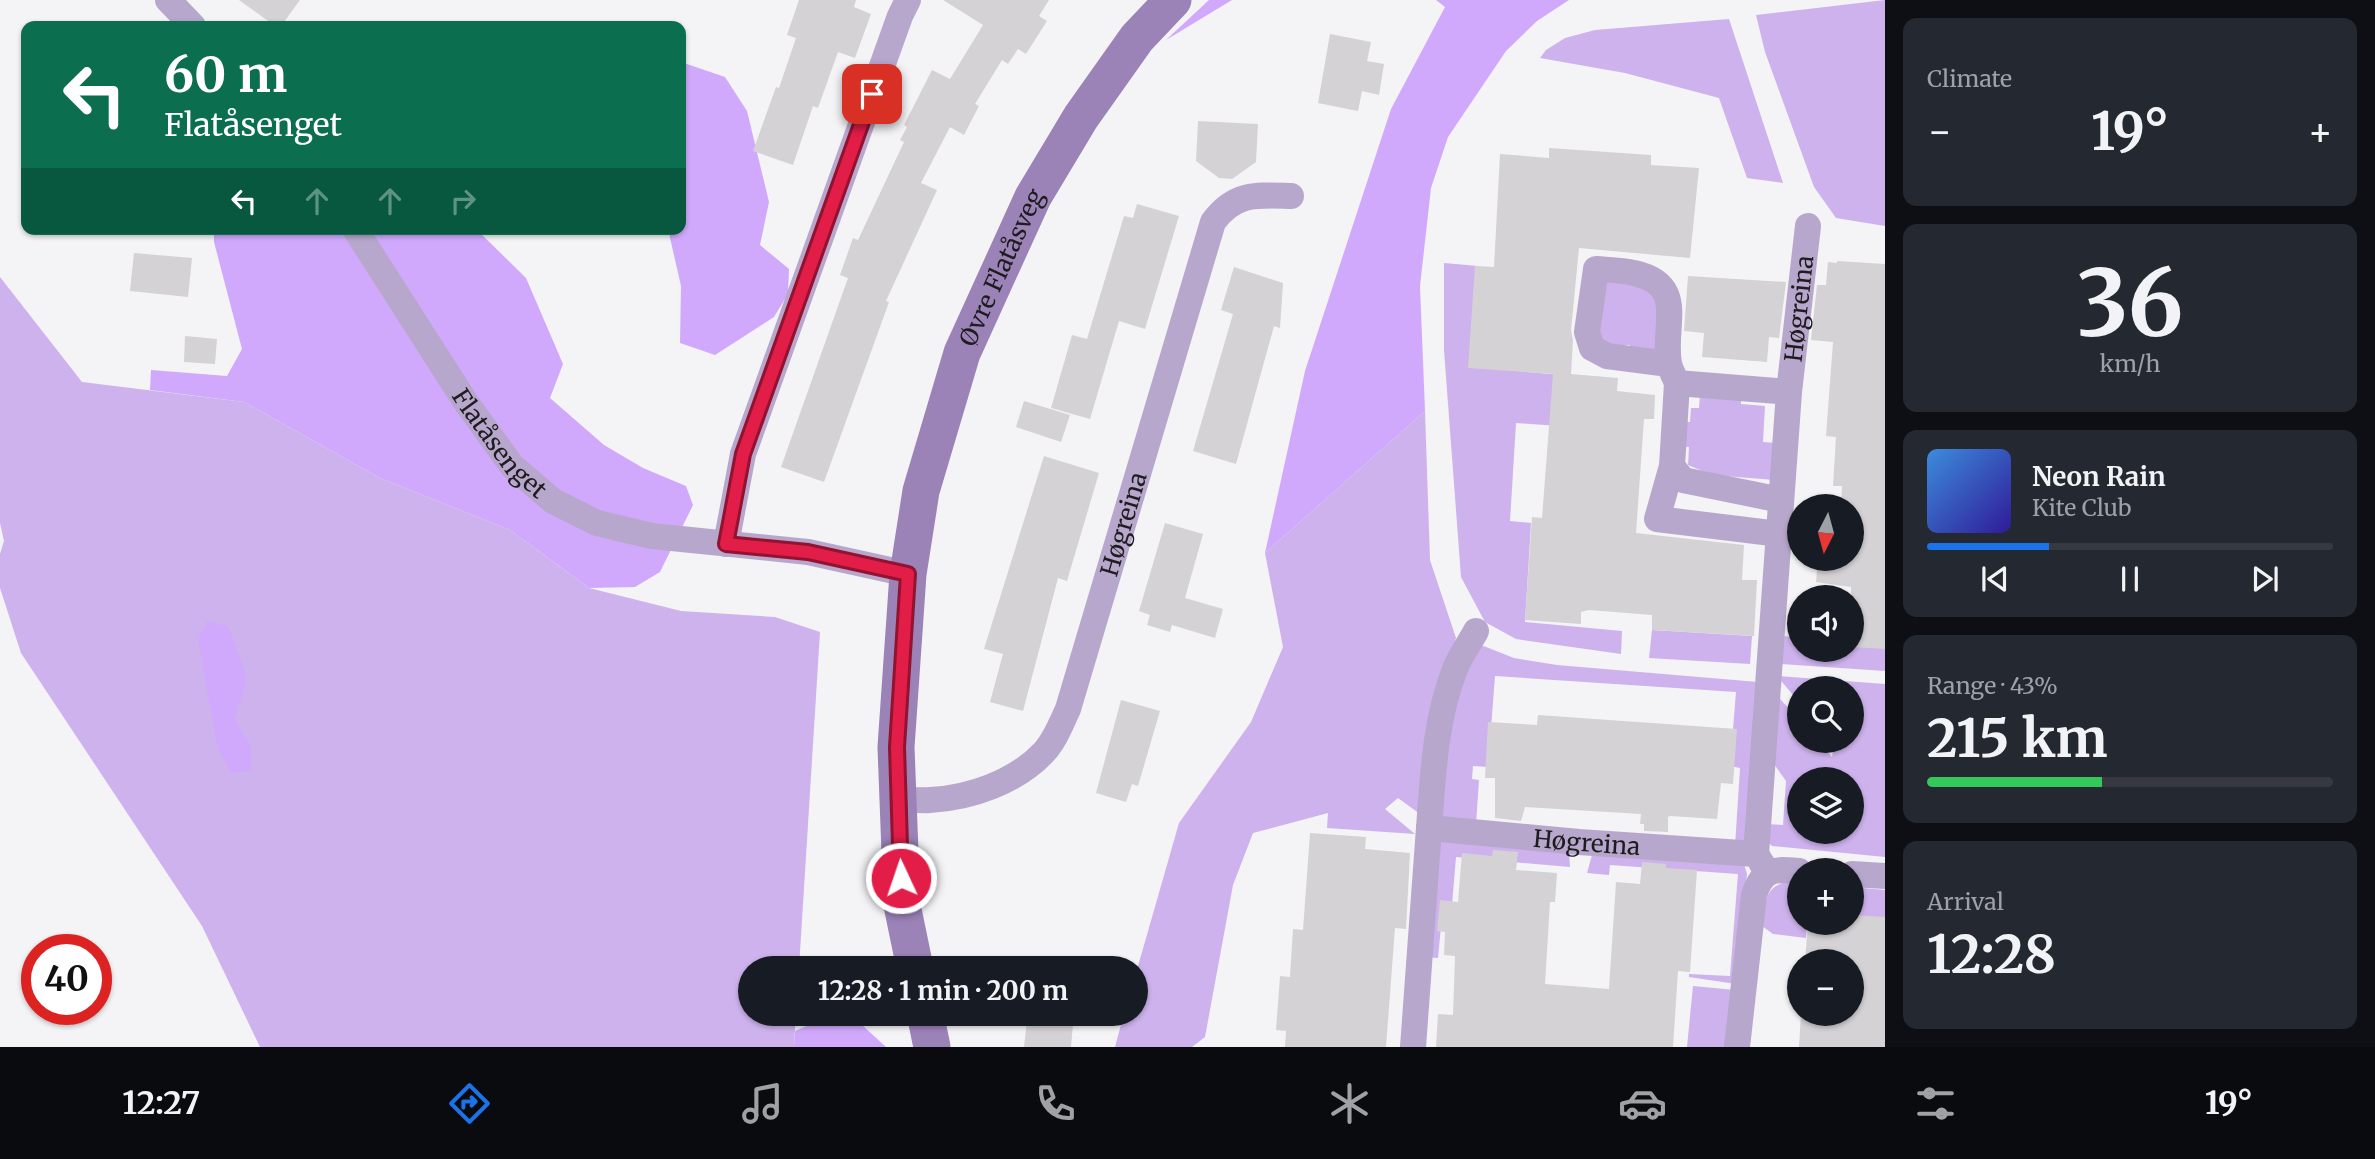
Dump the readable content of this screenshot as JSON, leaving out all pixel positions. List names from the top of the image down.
{
  "streets": {
    "street": ["Øvre Flatåsveg", "Høgreina", "Flatåsenget"]
  },
  "crossings": [
    ["Øvre Flatåsveg", "Flatåsenget"]
  ],
  "north": "bottom",
  "page": {
    "tile": [
      "Climate",
      ["36", "km/h"],
      ["Range · 43%", "215 km"],
      ["Arrival", "12:28"]
    ],
    "turn": ["60 m", "Flatåsenget"],
    "heat": ["−", "19°", "+"],
    "song": ["Neon Rain", "Kite Club"],
    "map_buttons": ["+", "−"],
    "limit": "40",
    "trip": "12:28 · 1 min · 200 m",
    "tabs": ["12:27", "19°"]
  }
}
